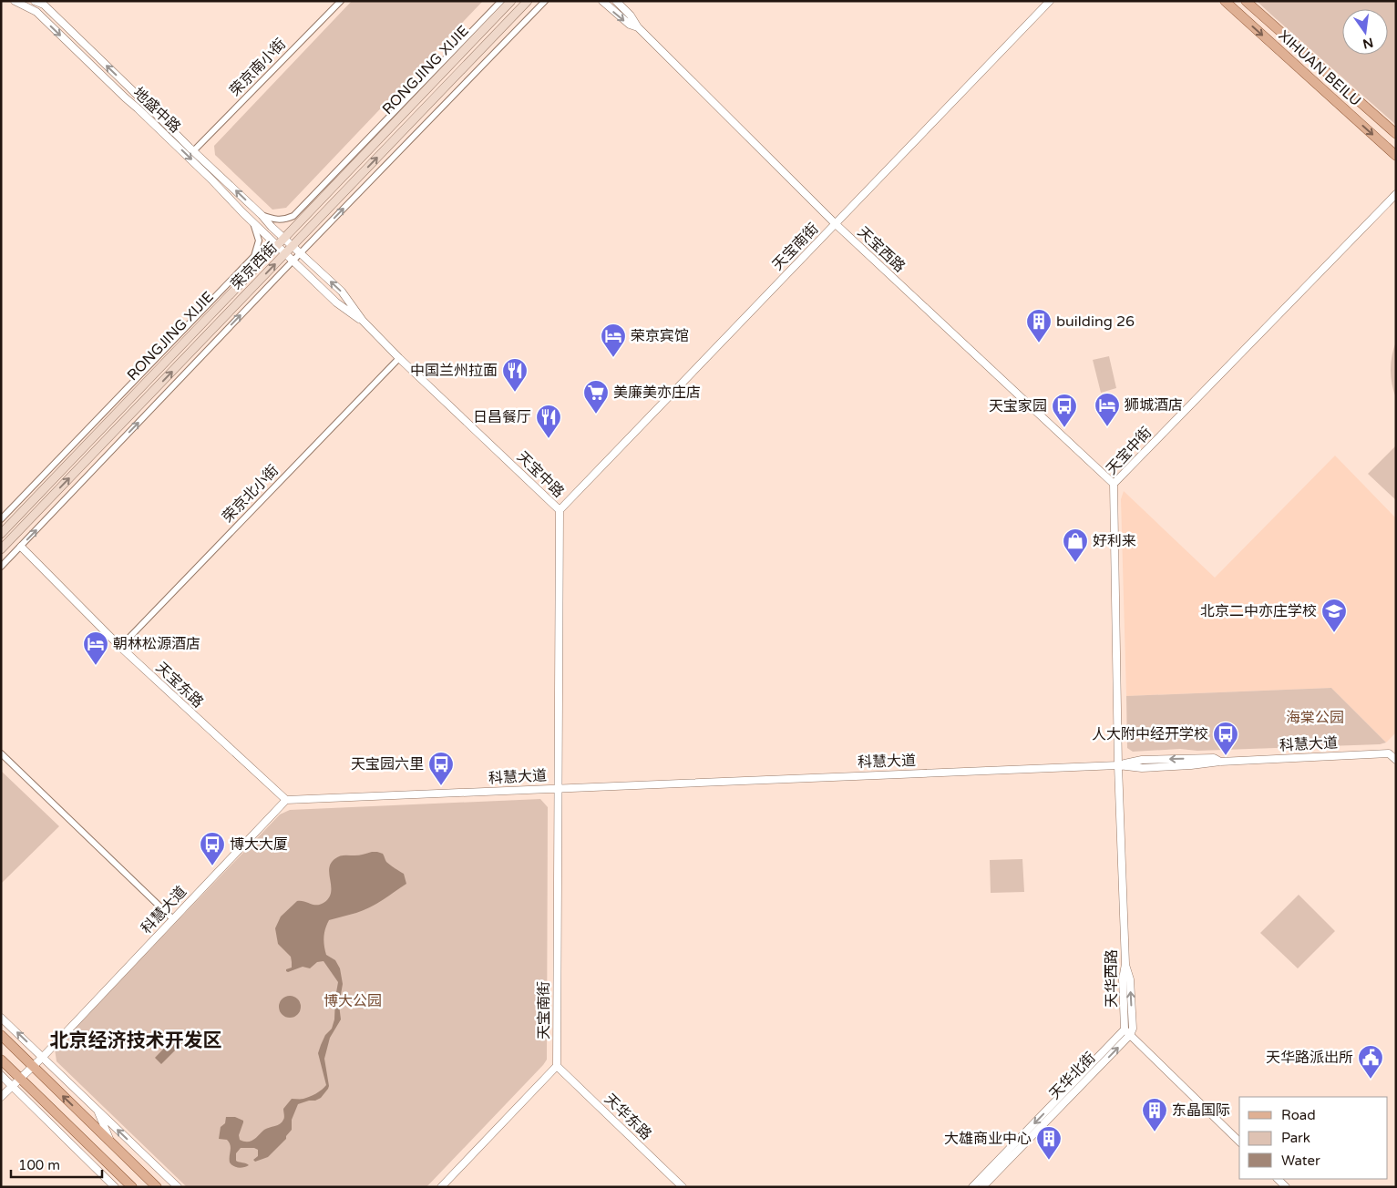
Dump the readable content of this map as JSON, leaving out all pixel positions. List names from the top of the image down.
{
  "streets": {
    "main road": ["XIHUAN BEILU", "RONGJING XIJIE", "荣京西街"],
    "street": [
      "荣京南小街",
      "地盛中路",
      "天宝南街",
      "天宝西路",
      "天宝中街",
      "天宝中路",
      "荣京北小街",
      "天宝东路",
      "科慧大道",
      "天华西路",
      "天华北街",
      "天华东路"
    ]
  },
  "crossings": [
    ["荣京南小街", "地盛中路"],
    ["RONGJING XIJIE", "地盛中路"],
    ["地盛中路", "荣京西街"],
    ["地盛中路", "天宝中路"],
    ["天宝南街", "天宝西路"],
    ["天宝南街", "天宝中路"],
    ["天宝南街", "科慧大道"],
    ["天宝南街", "天华东路"],
    ["天宝西路", "天宝中街"],
    ["荣京西街", "天宝中路"],
    ["天宝中街", "科慧大道"],
    ["天宝中街", "天华西路"],
    ["天宝中路", "荣京北小街"],
    ["天宝中路", "科慧大道"],
    ["荣京北小街", "天宝东路"],
    ["天宝东路", "科慧大道"],
    ["科慧大道", "天华西路"],
    ["天华西路", "天华北街"]
  ],
  "one_way": ["荣京西街"],
  "districts": ["北京经济技术开发区"],
  "parks": ["海棠公园", "博大公园"],
  "places": {
    "building": ["building 26", "东晶国际", "大雄商业中心"],
    "hotel": ["荣京宾馆", "狮城酒店", "朝林松源酒店"],
    "restaurant": ["中国兰州拉面", "日昌餐厅"],
    "supermarket": ["美廉美亦庄店"],
    "bus stop": [
      "天宝家园",
      "人大附中经开学校",
      "天宝园六里",
      "博大大厦"
    ],
    "shop": ["好利来"],
    "school or university": ["北京二中亦庄学校"],
    "public building": ["天华路派出所"]
  },
  "legend": ["Road", "Park", "Water"],
  "scale_bar": "100 m",
  "north": "bottom"
}
